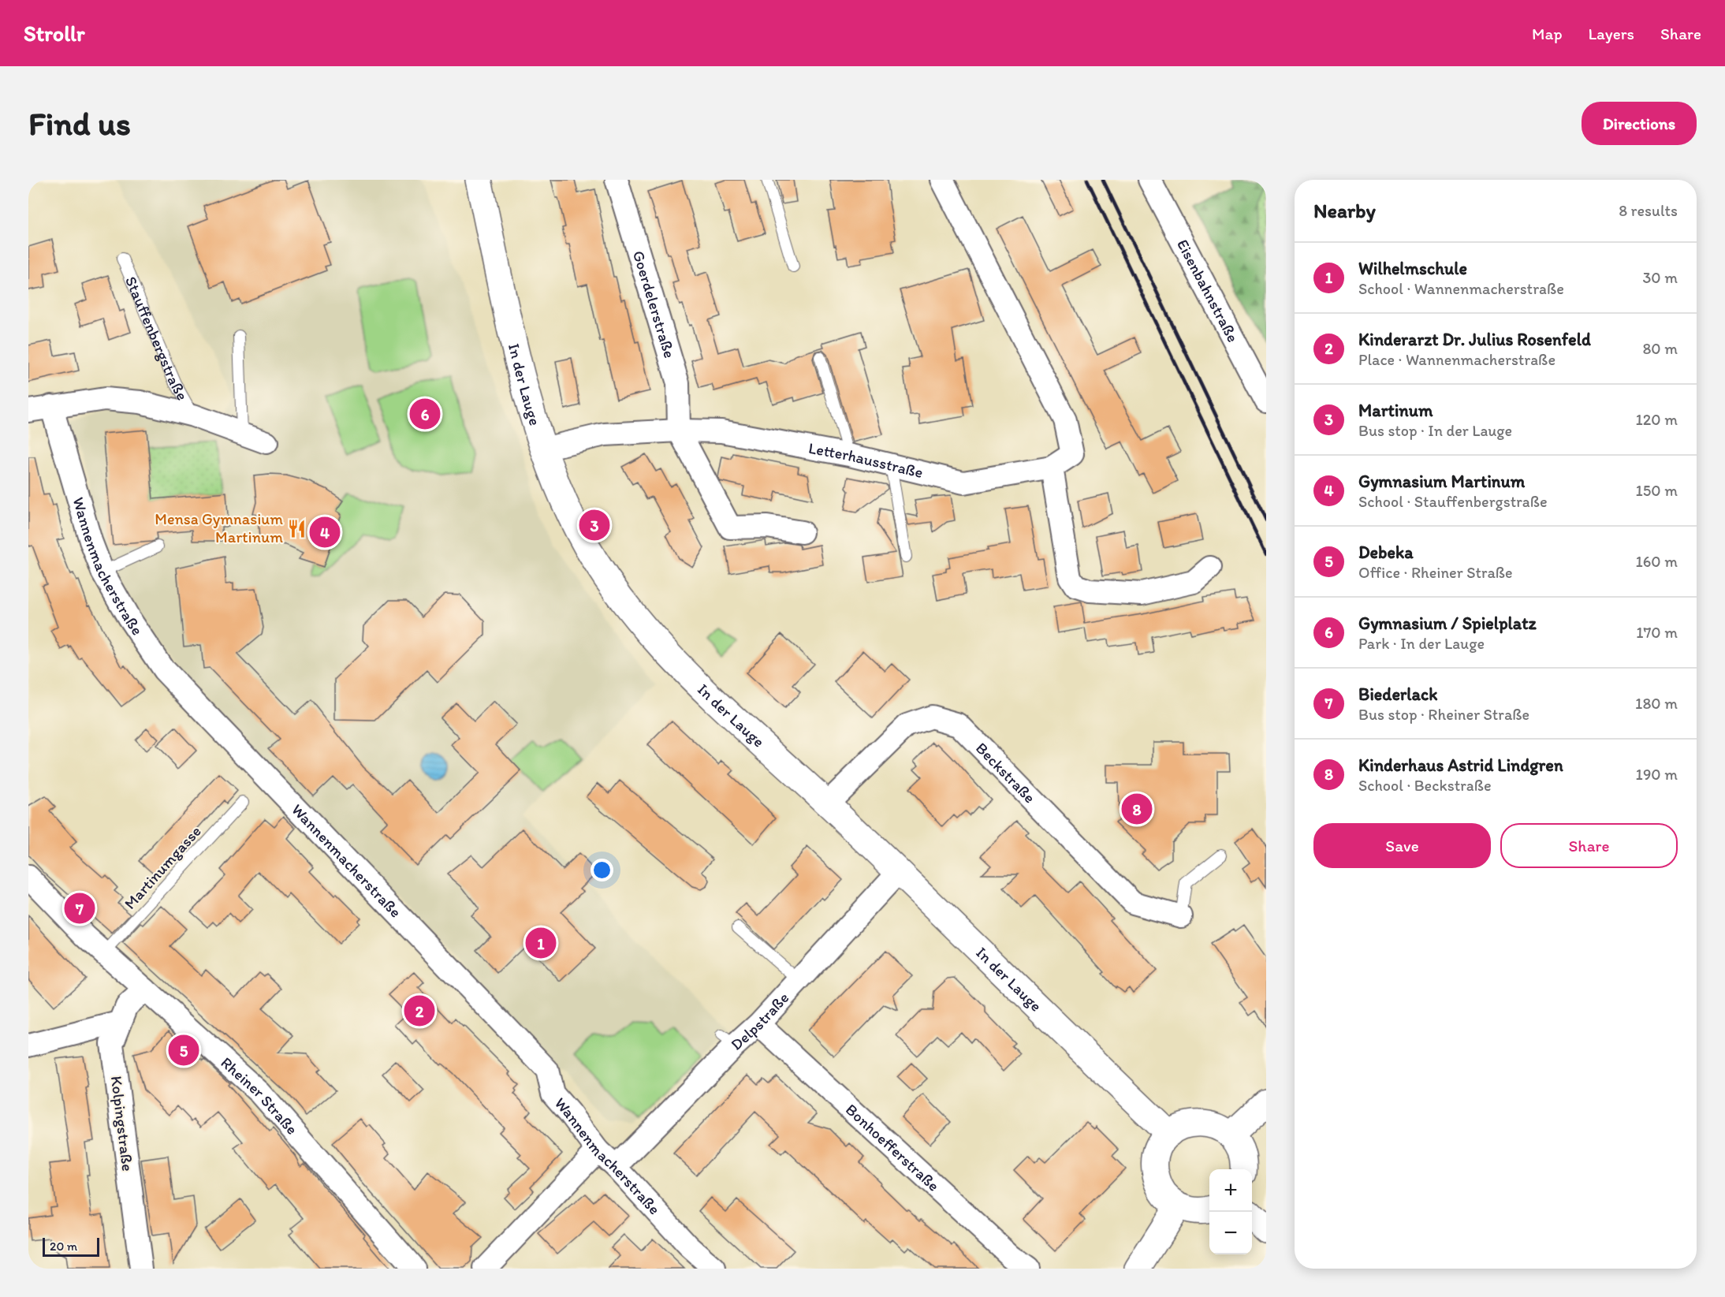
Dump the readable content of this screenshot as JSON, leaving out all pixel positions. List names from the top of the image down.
{
  "streets": {
    "street": [
      "Eisenbahnstraße",
      "Goerdelerstraße",
      "Stauffenbergstraße",
      "In der Lauge",
      "Letterhausstraße",
      "Wannenmacherstraße",
      "Beckstraße",
      "Delpstraße",
      "Rheiner Straße",
      "Kolpingstraße",
      "Bonhoefferstraße"
    ],
    "lane": ["Martinumgasse"]
  },
  "crossings": [
    ["Goerdelerstraße", "Letterhausstraße"],
    ["Stauffenbergstraße", "Wannenmacherstraße"],
    ["In der Lauge", "Letterhausstraße"],
    ["In der Lauge", "Beckstraße"],
    ["In der Lauge", "Delpstraße"],
    ["Wannenmacherstraße", "Delpstraße"],
    ["Martinumgasse", "Rheiner Straße"],
    ["Delpstraße", "Bonhoefferstraße"],
    ["Rheiner Straße", "Kolpingstraße"]
  ],
  "places": {
    "restaurant": ["Mensa Gymnasium Martinum"]
  },
  "scale_bar": "20 m",
  "page": {
    "header": "Strollr",
    "nav": ["Map", "Layers", "Share"],
    "buttons": [
      "Directions",
      ["Save", "Share"]
    ],
    "title": "Find us",
    "heading": ["Nearby", "8 results"],
    "list": [
      {
        "mark": "1",
        "name": "Wilhelmschule",
        "note": "School · Wannenmacherstraße",
        "value": "30 m"
      },
      {
        "mark": "2",
        "name": "Kinderarzt Dr. Julius Rosenfeld",
        "note": "Place · Wannenmacherstraße",
        "value": "80 m"
      },
      {
        "mark": "3",
        "name": "Martinum",
        "note": "Bus stop · In der Lauge",
        "value": "120 m"
      },
      {
        "mark": "4",
        "name": "Gymnasium Martinum",
        "note": "School · Stauffenbergstraße",
        "value": "150 m"
      },
      {
        "mark": "5",
        "name": "Debeka",
        "note": "Office · Rheiner Straße",
        "value": "160 m"
      },
      {
        "mark": "6",
        "name": "Gymnasium / Spielplatz",
        "note": "Park · In der Lauge",
        "value": "170 m"
      },
      {
        "mark": "7",
        "name": "Biederlack",
        "note": "Bus stop · Rheiner Straße",
        "value": "180 m"
      },
      {
        "mark": "8",
        "name": "Kinderhaus Astrid Lindgren",
        "note": "School · Beckstraße",
        "value": "190 m"
      }
    ],
    "pins": [
      "6",
      "3",
      "4",
      "8",
      "7",
      "1",
      "2",
      "5"
    ],
    "map_buttons": ["+", "−"],
    "scale": "20 m"
  }
}
